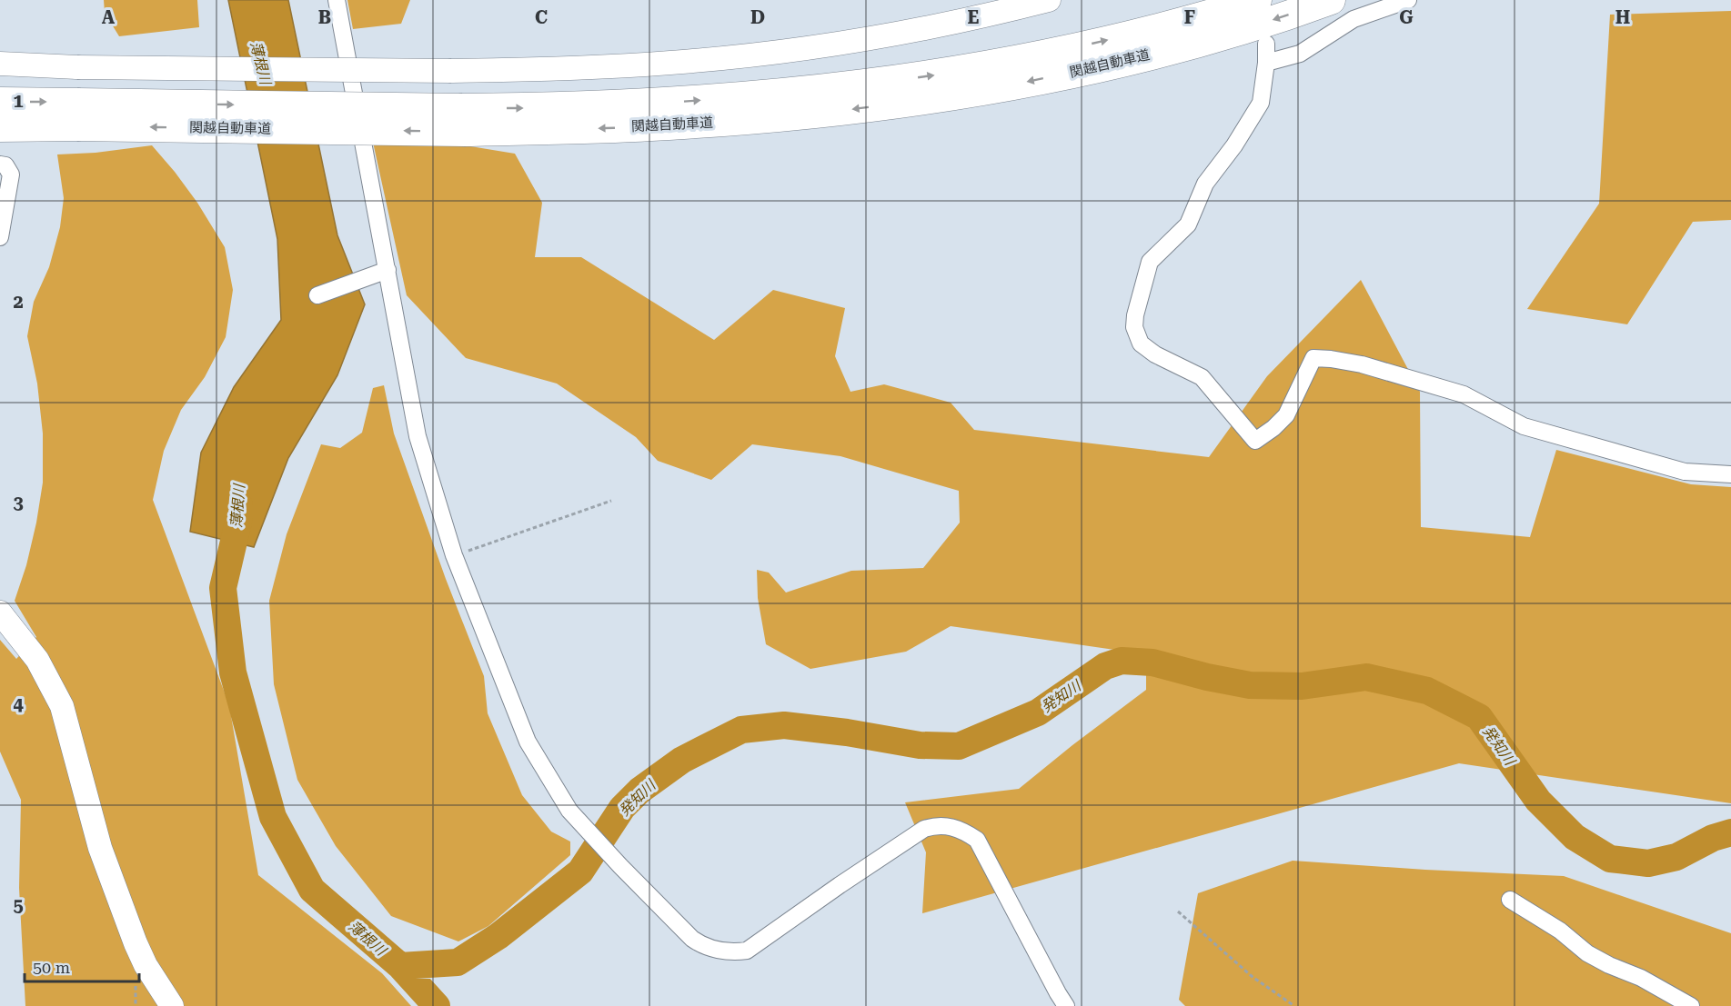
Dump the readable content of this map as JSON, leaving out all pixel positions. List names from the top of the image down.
{
  "streets": {
    "highway": ["関越自動車道"]
  },
  "water": ["薄根川", "発知川"],
  "scale_bar": "50 m",
  "grid": {
    "columns": [
      "A",
      "B",
      "C",
      "D",
      "E",
      "F",
      "G",
      "H"
    ],
    "rows": [
      "1",
      "2",
      "3",
      "4",
      "5"
    ]
  }
}
